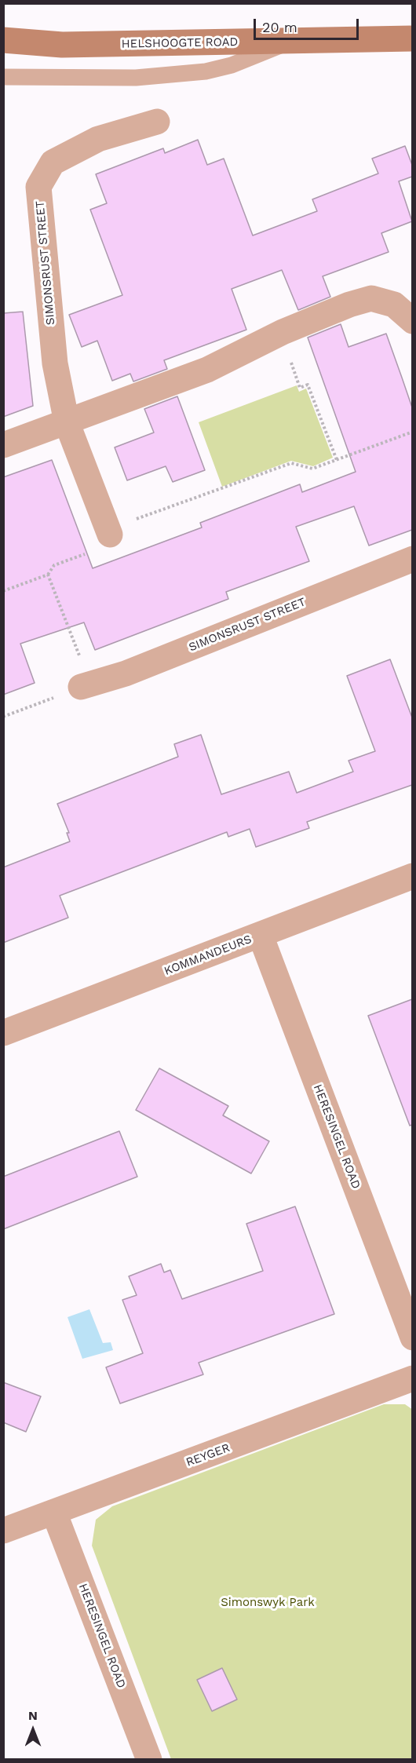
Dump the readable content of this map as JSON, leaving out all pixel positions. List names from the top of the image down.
{
  "streets": {
    "main road": ["HELSHOOGTE ROAD"],
    "street": [
      "SIMONSRUST STREET",
      "KOMMANDEURS",
      "HERESINGEL ROAD",
      "REYGER"
    ]
  },
  "crossings": [
    ["KOMMANDEURS", "HERESINGEL ROAD"],
    ["HERESINGEL ROAD", "REYGER"]
  ],
  "parks": ["Simonswyk Park"],
  "scale_bar": "20 m",
  "north": "top"
}
